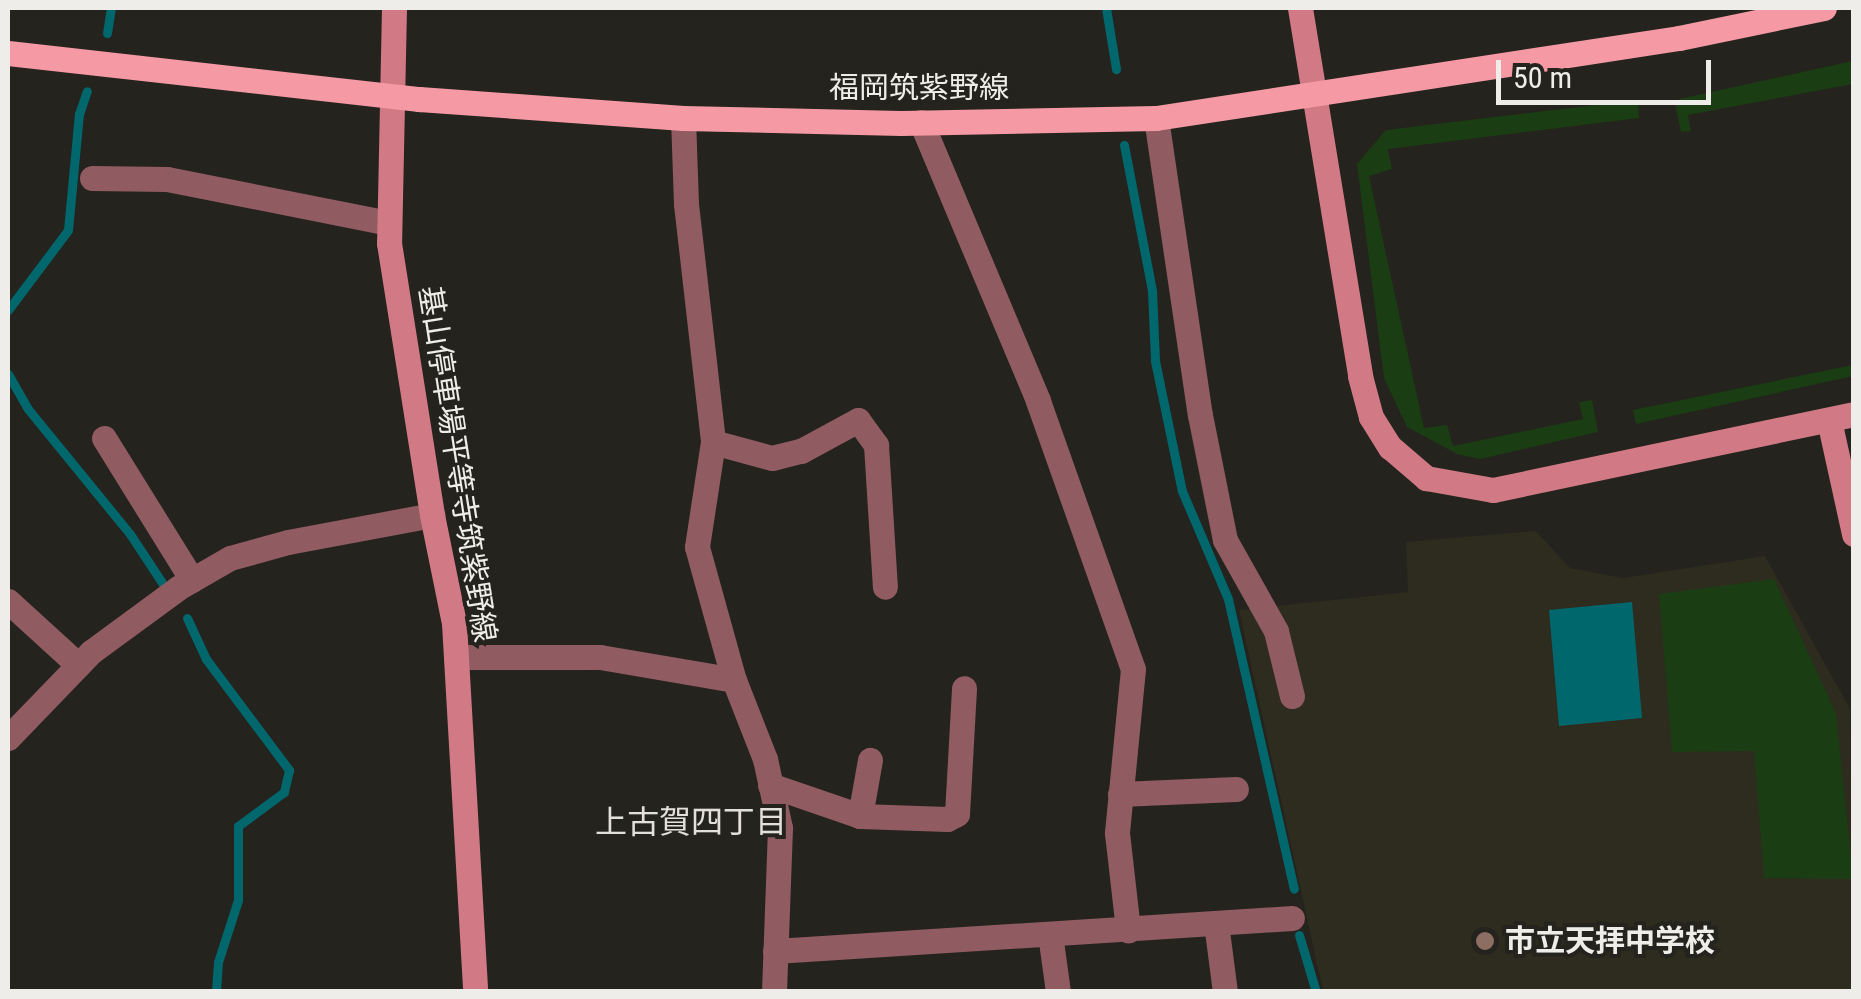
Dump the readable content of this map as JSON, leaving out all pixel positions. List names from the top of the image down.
{
  "streets": {
    "main road": ["福岡筑紫野線"],
    "street": ["基山停車場平等寺筑紫野線"]
  },
  "crossings": [
    ["福岡筑紫野線", "基山停車場平等寺筑紫野線"]
  ],
  "districts": ["上古賀四丁目"],
  "places": ["市立天拝中学校"],
  "scale_bar": "50 m"
}
